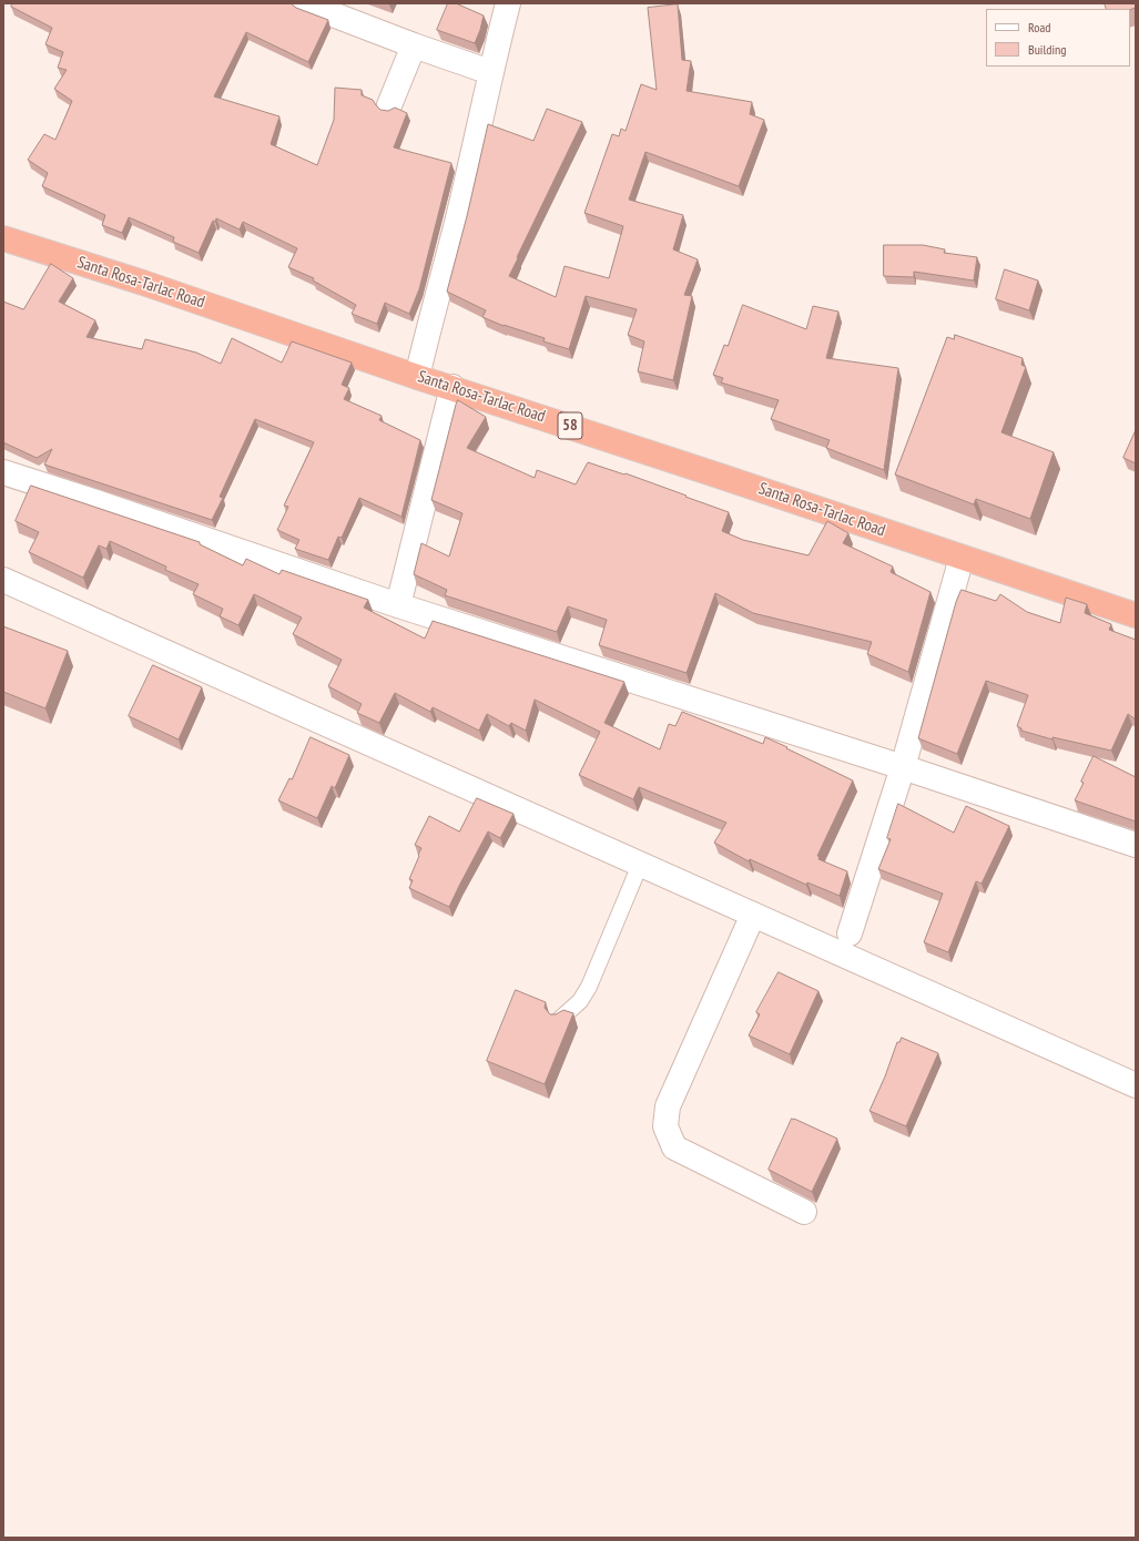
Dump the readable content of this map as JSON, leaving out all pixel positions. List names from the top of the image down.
{
  "streets": {
    "highway": ["Santa Rosa-Tarlac Road", "58"]
  },
  "legend": ["Road", "Building"]
}
